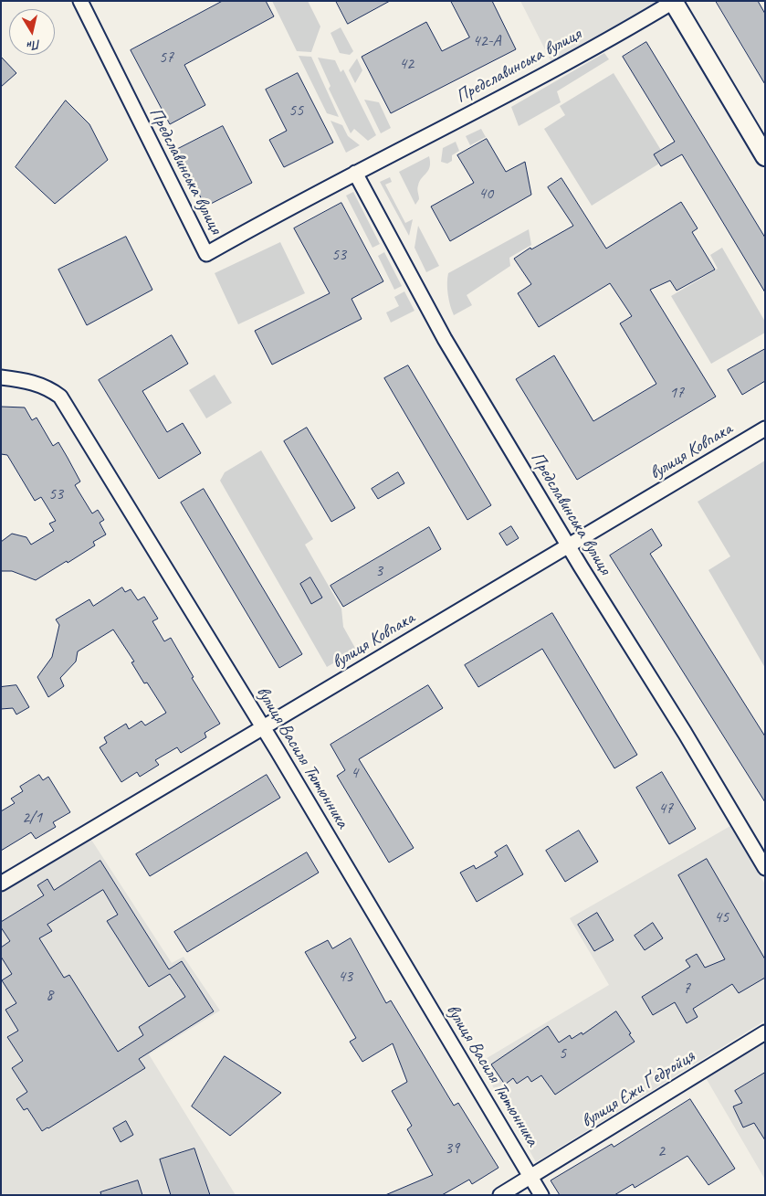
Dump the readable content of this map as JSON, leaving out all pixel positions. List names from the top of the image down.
{
  "streets": {
    "street": [
      "Предславинська вулиця",
      "вулиця Ковпака",
      "вулиця Василя Тютюнника",
      "вулиця Єжи Ґедройця"
    ]
  },
  "crossings": [
    ["Предславинська вулиця", "вулиця Ковпака"],
    ["вулиця Ковпака", "вулиця Василя Тютюнника"],
    ["вулиця Василя Тютюнника", "вулиця Єжи Ґедройця"]
  ],
  "house_numbers": [
    "42-А",
    "57",
    "42",
    "55",
    "40",
    "53",
    "17",
    "53",
    "3",
    "4",
    "47",
    "2/1",
    "45",
    "43",
    "7",
    "8",
    "5",
    "39",
    "2"
  ],
  "north": "bottom"
}
